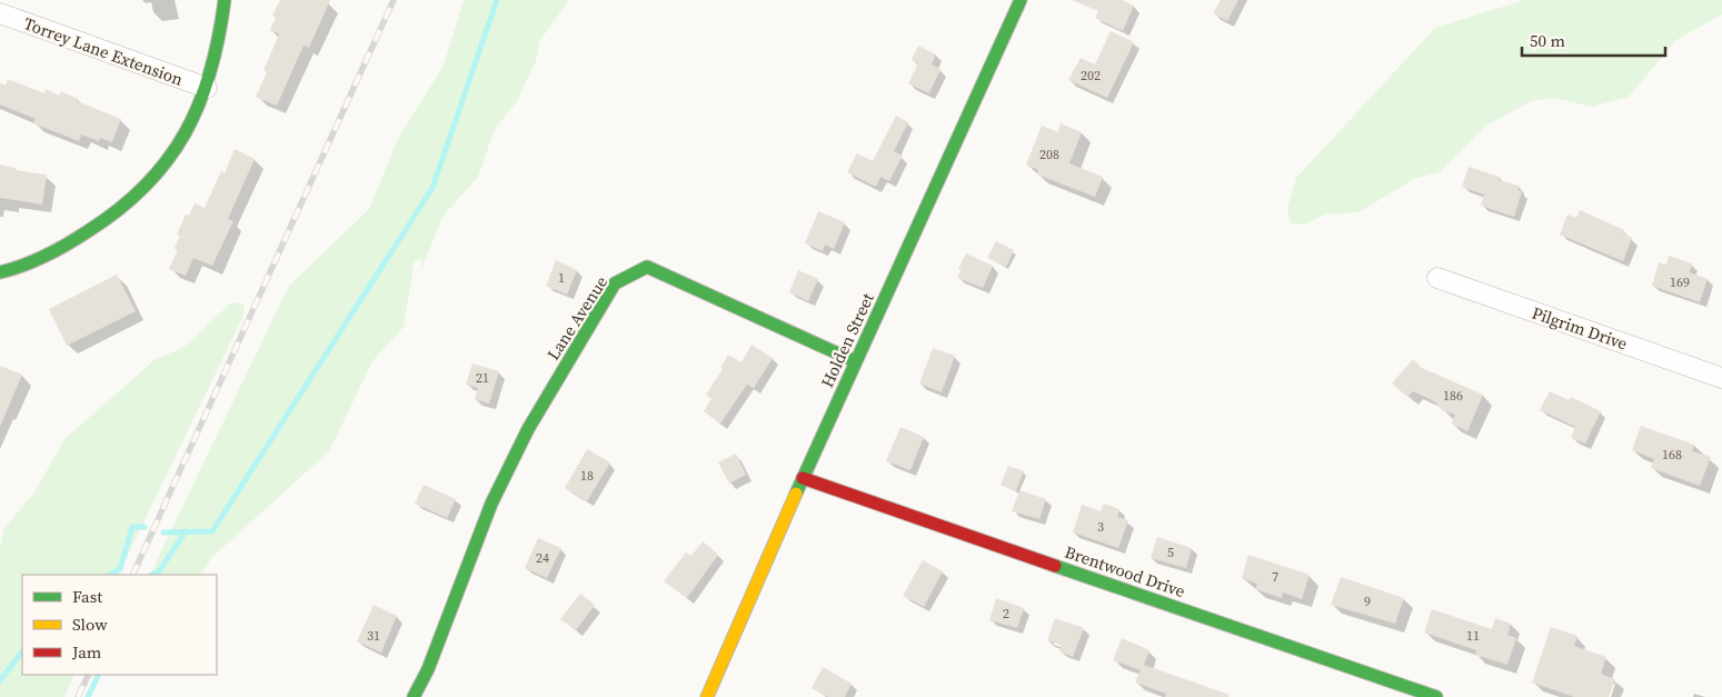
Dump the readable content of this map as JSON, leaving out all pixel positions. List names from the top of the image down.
{
  "streets": {
    "street": [
      "Torrey Lane Extension",
      "Lane Avenue",
      "Pilgrim Drive",
      "Holden Street",
      "Brentwood Drive"
    ]
  },
  "crossings": [
    ["Lane Avenue", "Holden Street"],
    ["Holden Street", "Brentwood Drive"]
  ],
  "house_numbers": [
    "202",
    "208",
    "1",
    "169",
    "21",
    "186",
    "168",
    "18",
    "3",
    "5",
    "24",
    "7",
    "9",
    "2",
    "31",
    "11"
  ],
  "legend": ["Fast", "Slow", "Jam"],
  "scale_bar": "50 m"
}
